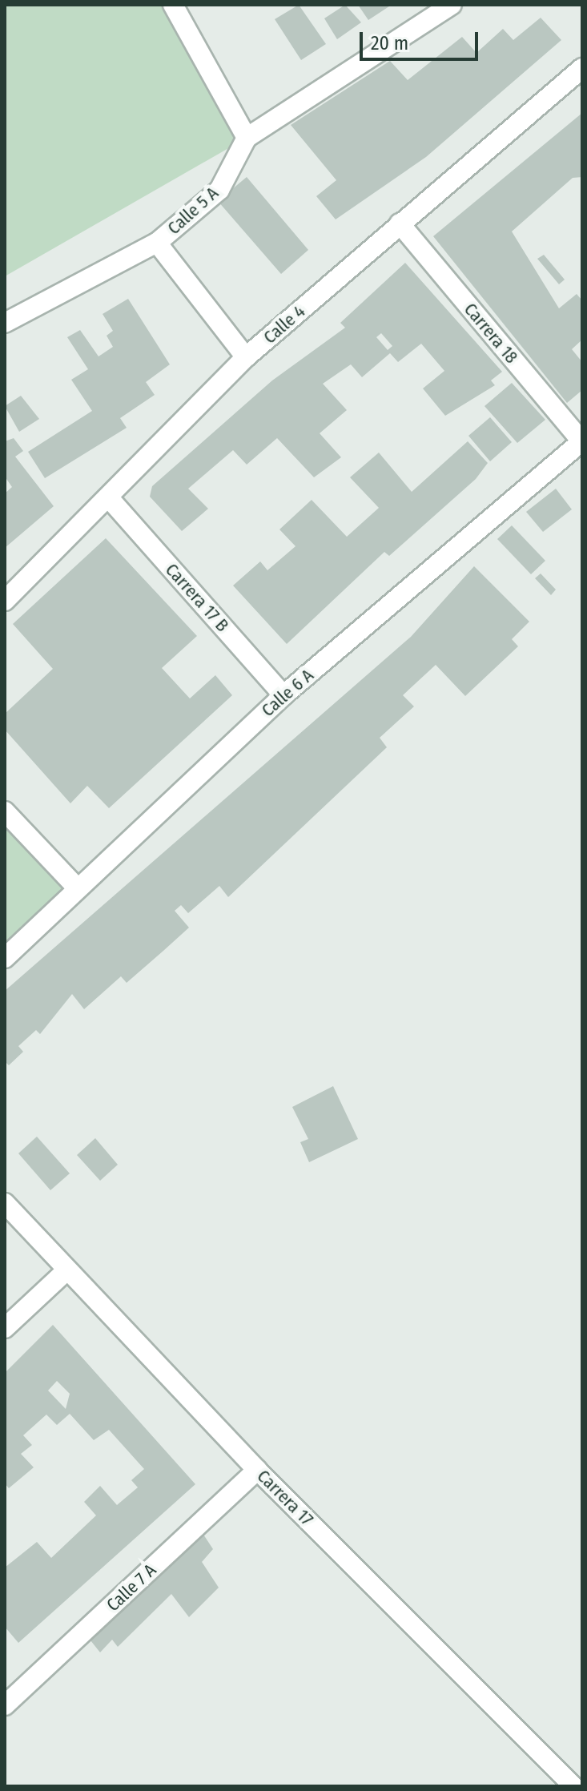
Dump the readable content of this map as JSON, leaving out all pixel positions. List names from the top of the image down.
{
  "streets": {
    "street": [
      "Calle 5 A",
      "Calle 4",
      "Carrera 18",
      "Carrera 17 B",
      "Calle 6 A",
      "Carrera 17",
      "Calle 7 A"
    ]
  },
  "crossings": [
    ["Calle 4", "Carrera 18"],
    ["Calle 4", "Carrera 17 B"],
    ["Carrera 18", "Calle 6 A"],
    ["Carrera 17 B", "Calle 6 A"],
    ["Carrera 17", "Calle 7 A"]
  ],
  "scale_bar": "20 m"
}
